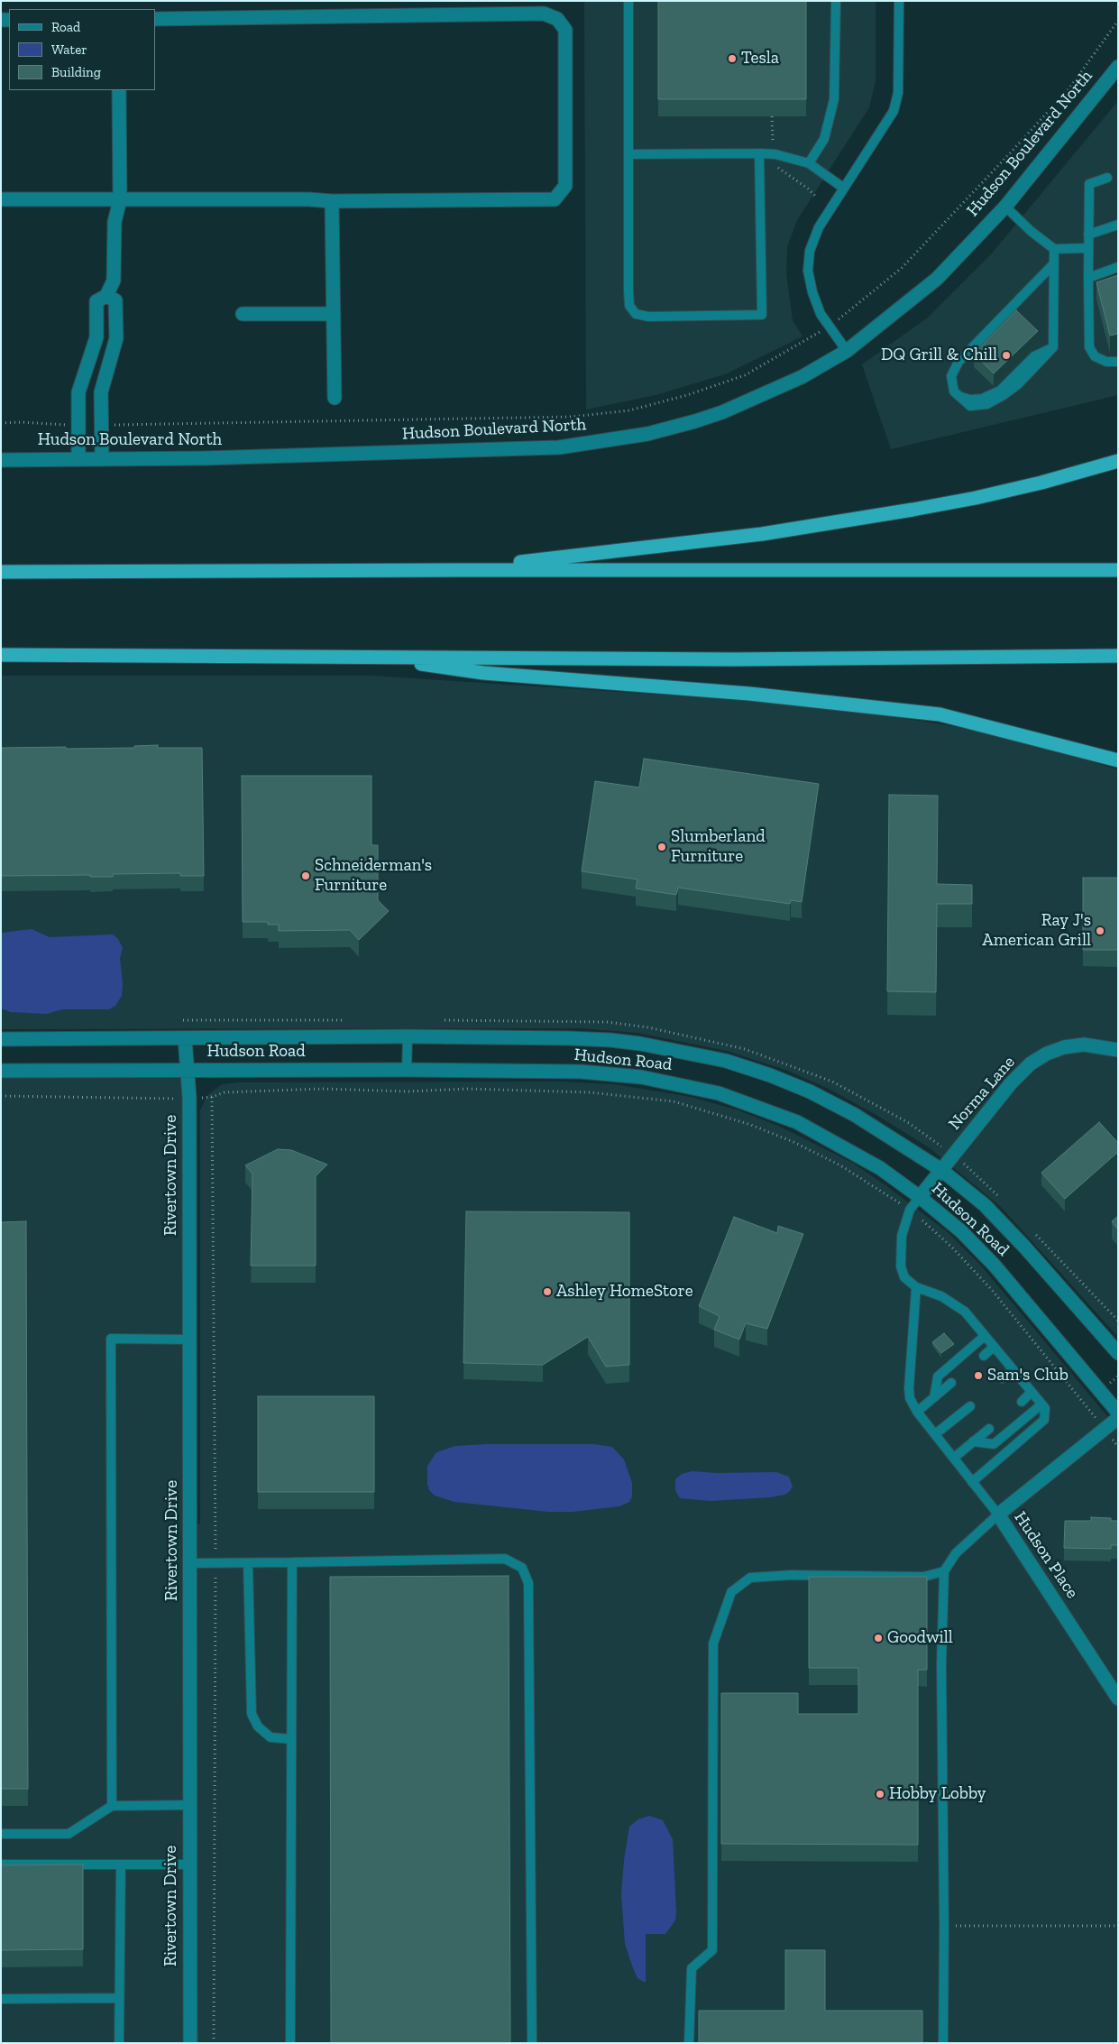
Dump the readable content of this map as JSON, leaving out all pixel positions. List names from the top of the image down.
{
  "streets": {
    "street": [
      "Hudson Boulevard North",
      "Hudson Road",
      "Norma Lane",
      "Rivertown Drive",
      "Hudson Place"
    ]
  },
  "crossings": [
    ["Hudson Road", "Norma Lane"],
    ["Hudson Road", "Rivertown Drive"]
  ],
  "places": [
    "Tesla",
    "DQ Grill & Chill",
    "Slumberland Furniture",
    "Schneiderman's Furniture",
    "Ray J's American Grill",
    "Ashley HomeStore",
    "Sam's Club",
    "Goodwill",
    "Hobby Lobby"
  ],
  "legend": ["Road", "Water", "Building"]
}
